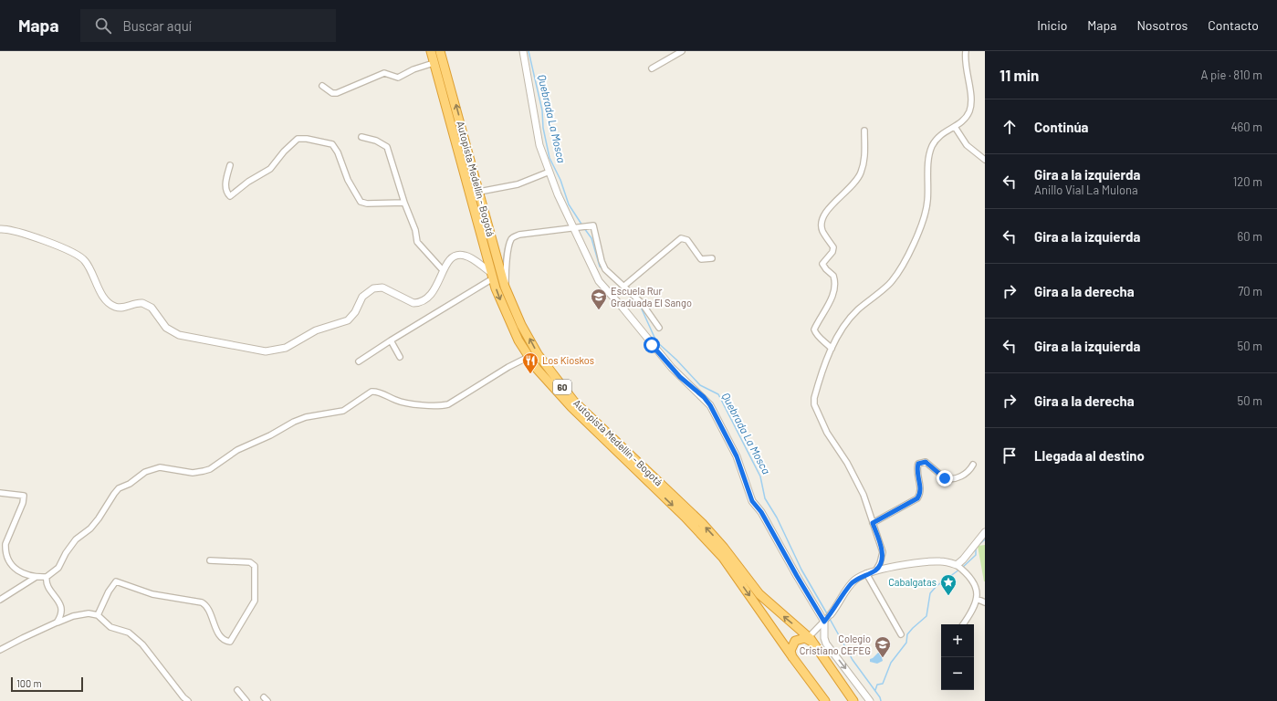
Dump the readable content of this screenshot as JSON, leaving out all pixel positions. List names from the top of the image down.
{
  "streets": {
    "highway": ["Autopista Medellín - Bogotá", "60"]
  },
  "water": ["Quebrada La Mosca"],
  "places": {
    "school or university": ["Escuela Rur Graduada El Sango", "Colegio Cristiano CEFEG"],
    "restaurant": ["Los Kioskos"],
    "place": ["Cabalgatas"]
  },
  "scale_bar": "100 m",
  "page": {
    "header": "Mapa",
    "search": "Buscar aquí",
    "nav": [
      "Inicio",
      "Mapa",
      "Nosotros",
      "Contacto"
    ],
    "heading": ["11 min", "A pie · 810 m"],
    "list": [
      ["Continúa", "460 m"],
      ["Gira a la izquierda", "Anillo Vial La Mulona", "120 m"],
      ["Gira a la izquierda", "60 m"],
      ["Gira a la derecha", "70 m"],
      ["Gira a la izquierda", "50 m"],
      ["Gira a la derecha", "50 m"],
      "Llegada al destino"
    ],
    "map_buttons": ["+", "−"],
    "scale": "100 m"
  }
}
